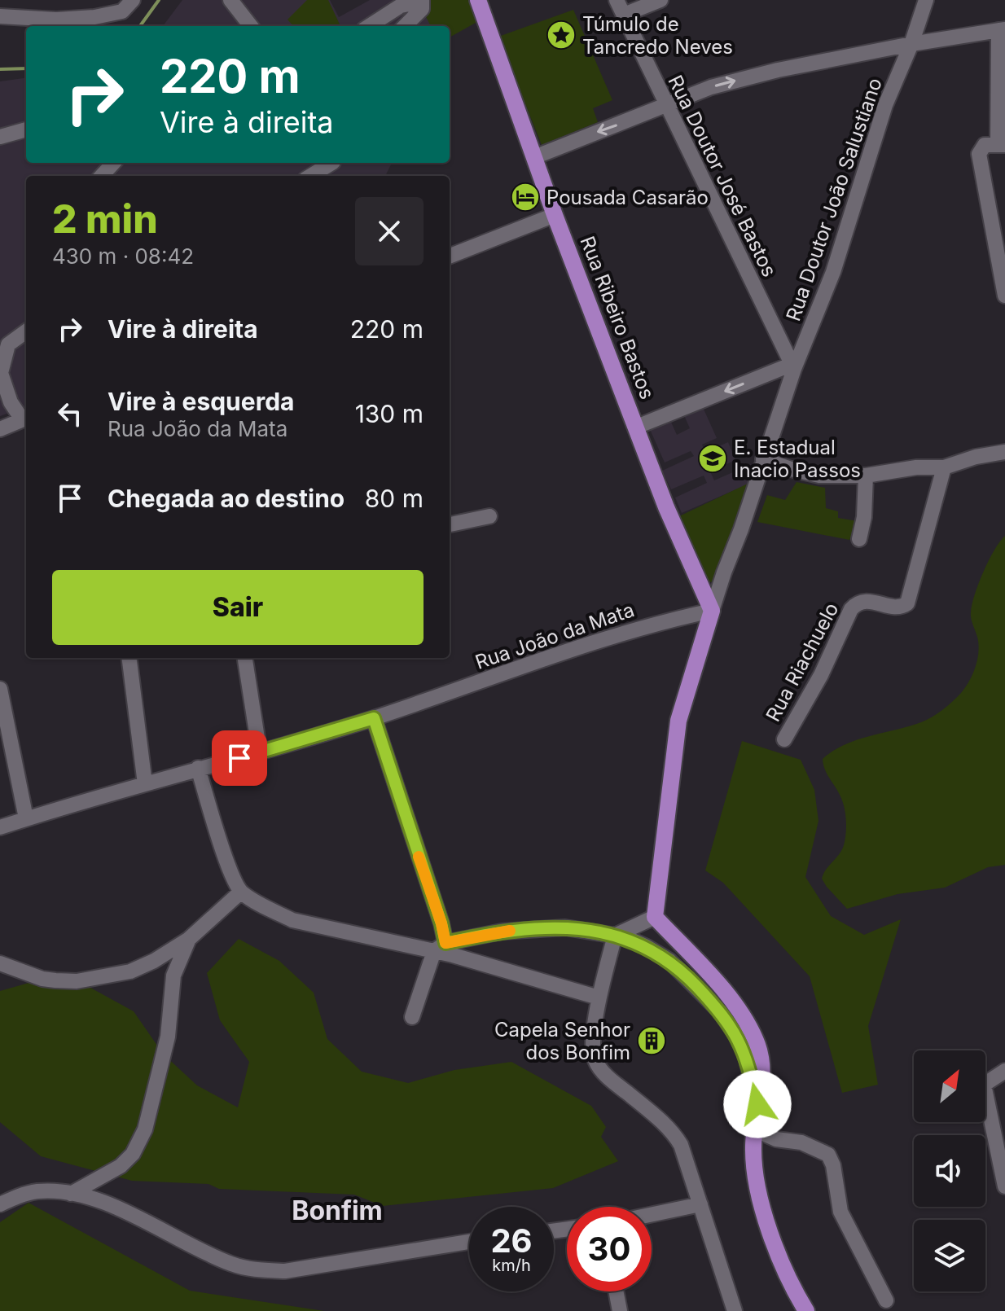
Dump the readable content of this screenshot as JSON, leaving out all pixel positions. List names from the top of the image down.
{
  "streets": {
    "main road": ["Rua Ribeiro Bastos"],
    "street": [
      "Rua Doutor José Bastos",
      "Rua Doutor João Salustiano",
      "Rua João da Mata",
      "Rua Riachuelo"
    ]
  },
  "crossings": [
    ["Rua Doutor José Bastos", "Rua Doutor João Salustiano"],
    ["Rua Doutor João Salustiano", "Rua Ribeiro Bastos"],
    ["Rua Doutor João Salustiano", "Rua João da Mata"],
    ["Rua Ribeiro Bastos", "Rua João da Mata"]
  ],
  "districts": ["Bonfim"],
  "places": {
    "place": ["Túmulo de Tancredo Neves"],
    "hotel": ["Pousada Casarão"],
    "school or university": ["E. Estadual Inacio Passos"],
    "building": ["Capela Senhor dos Bonfim"]
  },
  "north": "top right",
  "page": {
    "turn": ["220 m", "Vire à direita"],
    "heading": ["2 min", "430 m · 08:42"],
    "list": [
      {
        "name": "Vire à direita",
        "value": "220 m"
      },
      {
        "name": "Vire à esquerda",
        "note": "Rua João da Mata",
        "value": "130 m"
      },
      {
        "name": "Chegada ao destino",
        "value": "80 m"
      }
    ],
    "buttons": "Sair",
    "speed": "26 km/h",
    "limit": "30"
  }
}
